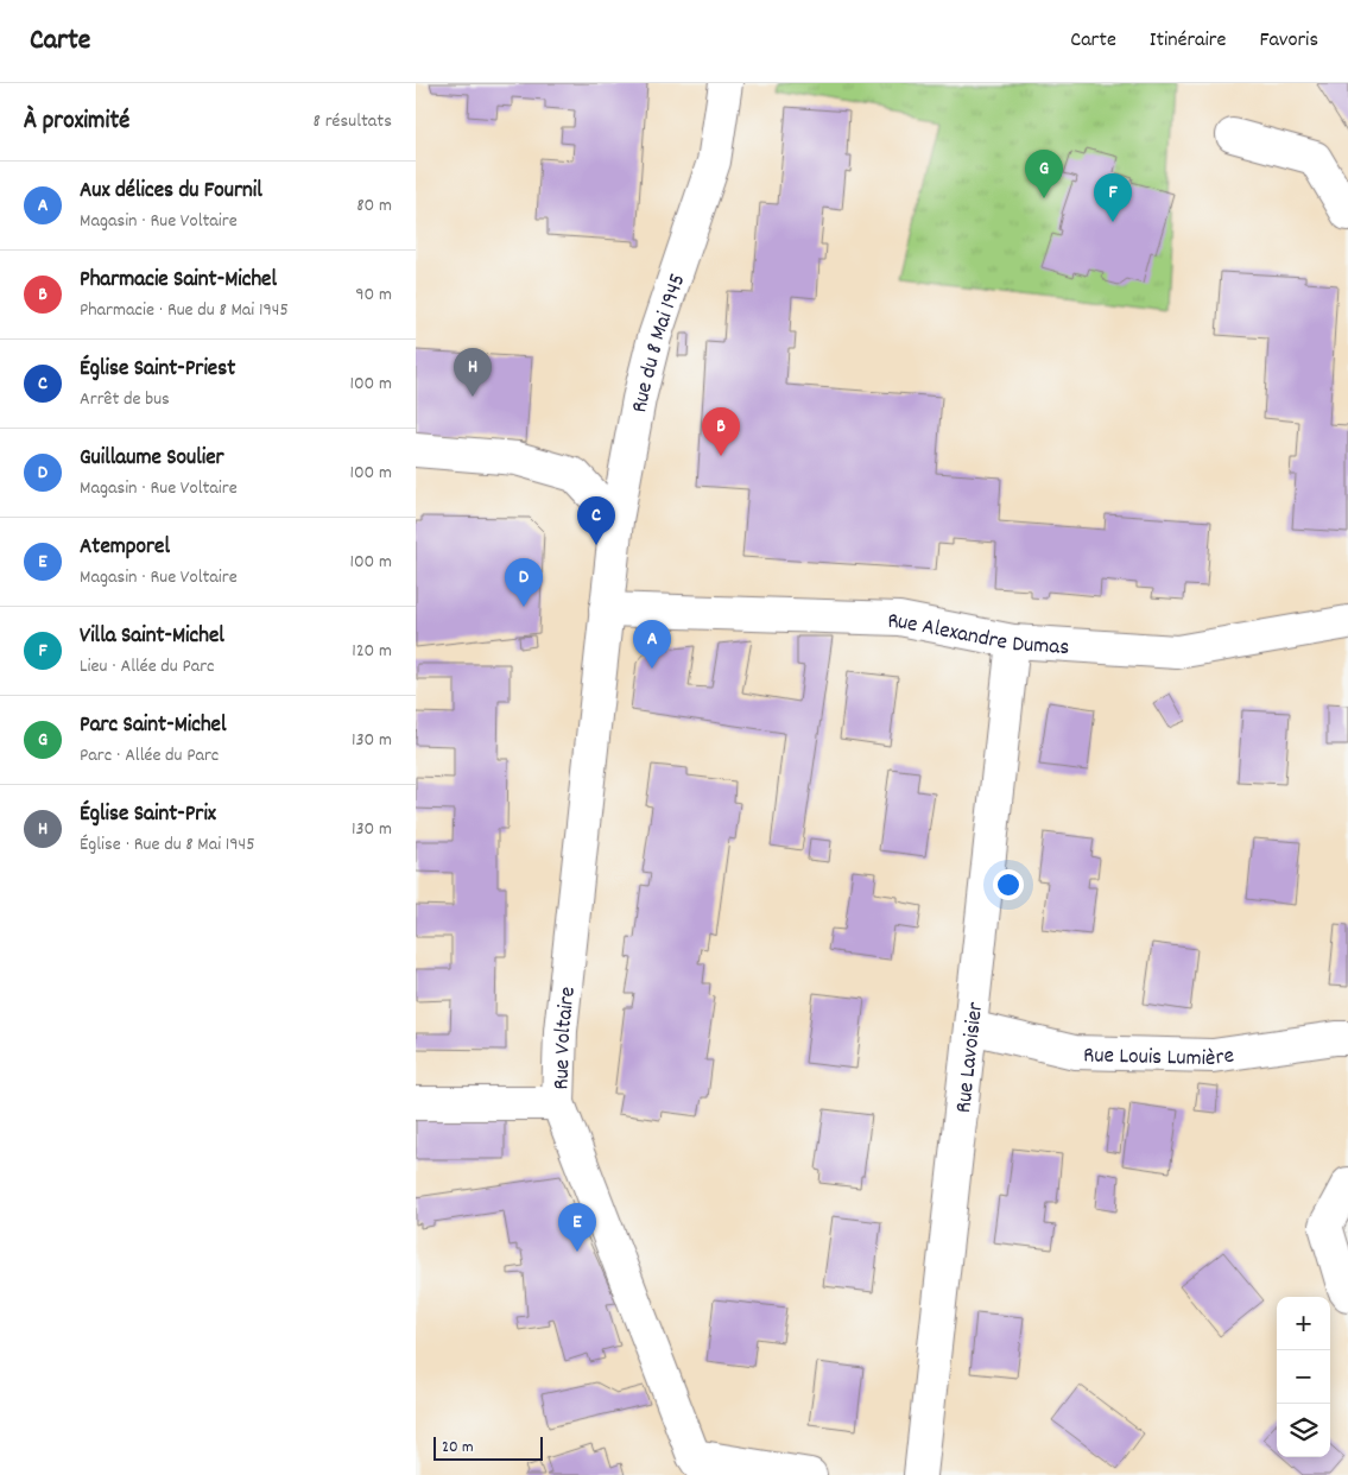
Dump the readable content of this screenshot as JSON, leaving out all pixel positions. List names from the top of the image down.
{
  "streets": {
    "street": [
      "Rue du 8 Mai 1945",
      "Rue Alexandre Dumas",
      "Rue Voltaire",
      "Rue Louis Lumière",
      "Rue Lavoisier"
    ]
  },
  "crossings": [
    ["Rue du 8 Mai 1945", "Rue Alexandre Dumas"],
    ["Rue du 8 Mai 1945", "Rue Voltaire"],
    ["Rue Alexandre Dumas", "Rue Voltaire"],
    ["Rue Alexandre Dumas", "Rue Lavoisier"],
    ["Rue Louis Lumière", "Rue Lavoisier"]
  ],
  "scale_bar": "20 m",
  "page": {
    "header": "Carte",
    "nav": ["Carte", "Itinéraire", "Favoris"],
    "heading": ["À proximité", "8 résultats"],
    "pins": [
      "G",
      "F",
      "H",
      "B",
      "C",
      "D",
      "A",
      "E"
    ],
    "list": [
      {
        "mark": "A",
        "name": "Aux délices du Fournil",
        "note": "Magasin · Rue Voltaire",
        "value": "80 m"
      },
      {
        "mark": "B",
        "name": "Pharmacie Saint-Michel",
        "note": "Pharmacie · Rue du 8 Mai 1945",
        "value": "90 m"
      },
      {
        "mark": "C",
        "name": "Église Saint-Priest",
        "note": "Arrêt de bus",
        "value": "100 m"
      },
      {
        "mark": "D",
        "name": "Guillaume Soulier",
        "note": "Magasin · Rue Voltaire",
        "value": "100 m"
      },
      {
        "mark": "E",
        "name": "Atemporel",
        "note": "Magasin · Rue Voltaire",
        "value": "100 m"
      },
      {
        "mark": "F",
        "name": "Villa Saint-Michel",
        "note": "Lieu · Allée du Parc",
        "value": "120 m"
      },
      {
        "mark": "G",
        "name": "Parc Saint-Michel",
        "note": "Parc · Allée du Parc",
        "value": "130 m"
      },
      {
        "mark": "H",
        "name": "Église Saint-Prix",
        "note": "Église · Rue du 8 Mai 1945",
        "value": "130 m"
      }
    ],
    "map_buttons": ["+", "−"],
    "scale": "20 m"
  }
}
